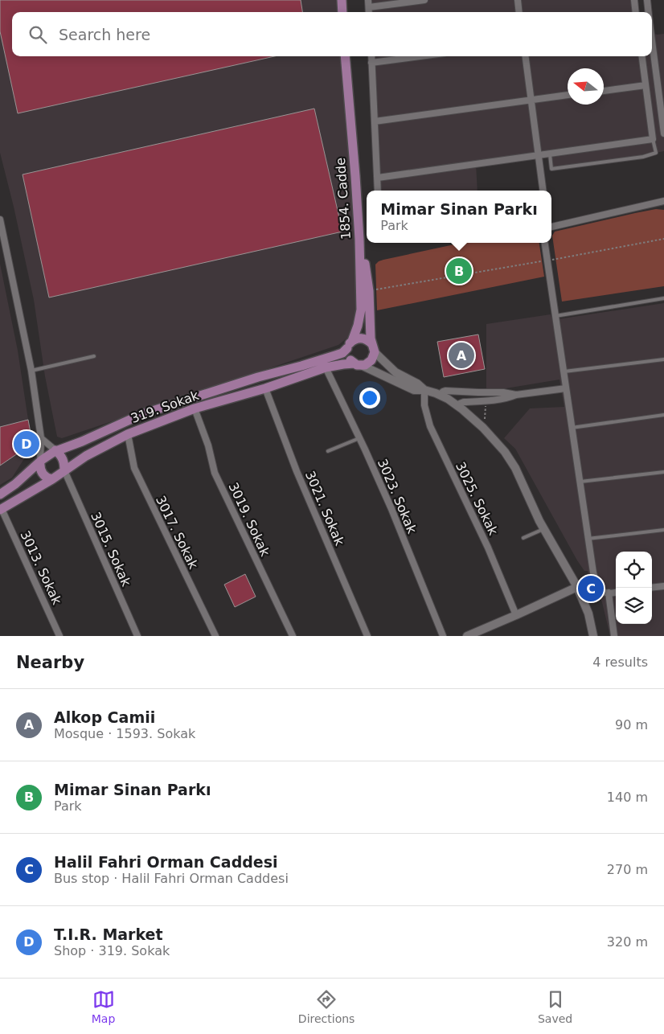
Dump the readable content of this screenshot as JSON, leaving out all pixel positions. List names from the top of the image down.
{
  "streets": {
    "main road": ["1854. Cadde", "319. Sokak"],
    "street": [
      "3023. Sokak",
      "3025. Sokak",
      "3021. Sokak",
      "3019. Sokak",
      "3017. Sokak",
      "3015. Sokak",
      "3013. Sokak"
    ]
  },
  "crossings": [
    ["1854. Cadde", "319. Sokak"],
    ["319. Sokak", "3023. Sokak"],
    ["319. Sokak", "3021. Sokak"],
    ["319. Sokak", "3019. Sokak"],
    ["319. Sokak", "3017. Sokak"],
    ["319. Sokak", "3015. Sokak"],
    ["319. Sokak", "3013. Sokak"]
  ],
  "north": "left",
  "page": {
    "search": "Search here",
    "popup": ["Mimar Sinan Parkı", "Park"],
    "pins": [
      "B",
      "A",
      "D",
      "C"
    ],
    "heading": ["Nearby", "4 results"],
    "list": [
      {
        "mark": "A",
        "name": "Alkop Camii",
        "note": "Mosque · 1593. Sokak",
        "value": "90 m"
      },
      {
        "mark": "B",
        "name": "Mimar Sinan Parkı",
        "note": "Park",
        "value": "140 m"
      },
      {
        "mark": "C",
        "name": "Halil Fahri Orman Caddesi",
        "note": "Bus stop · Halil Fahri Orman Caddesi",
        "value": "270 m"
      },
      {
        "mark": "D",
        "name": "T.I.R. Market",
        "note": "Shop · 319. Sokak",
        "value": "320 m"
      }
    ],
    "nav": ["Map", "Directions", "Saved"]
  }
}
